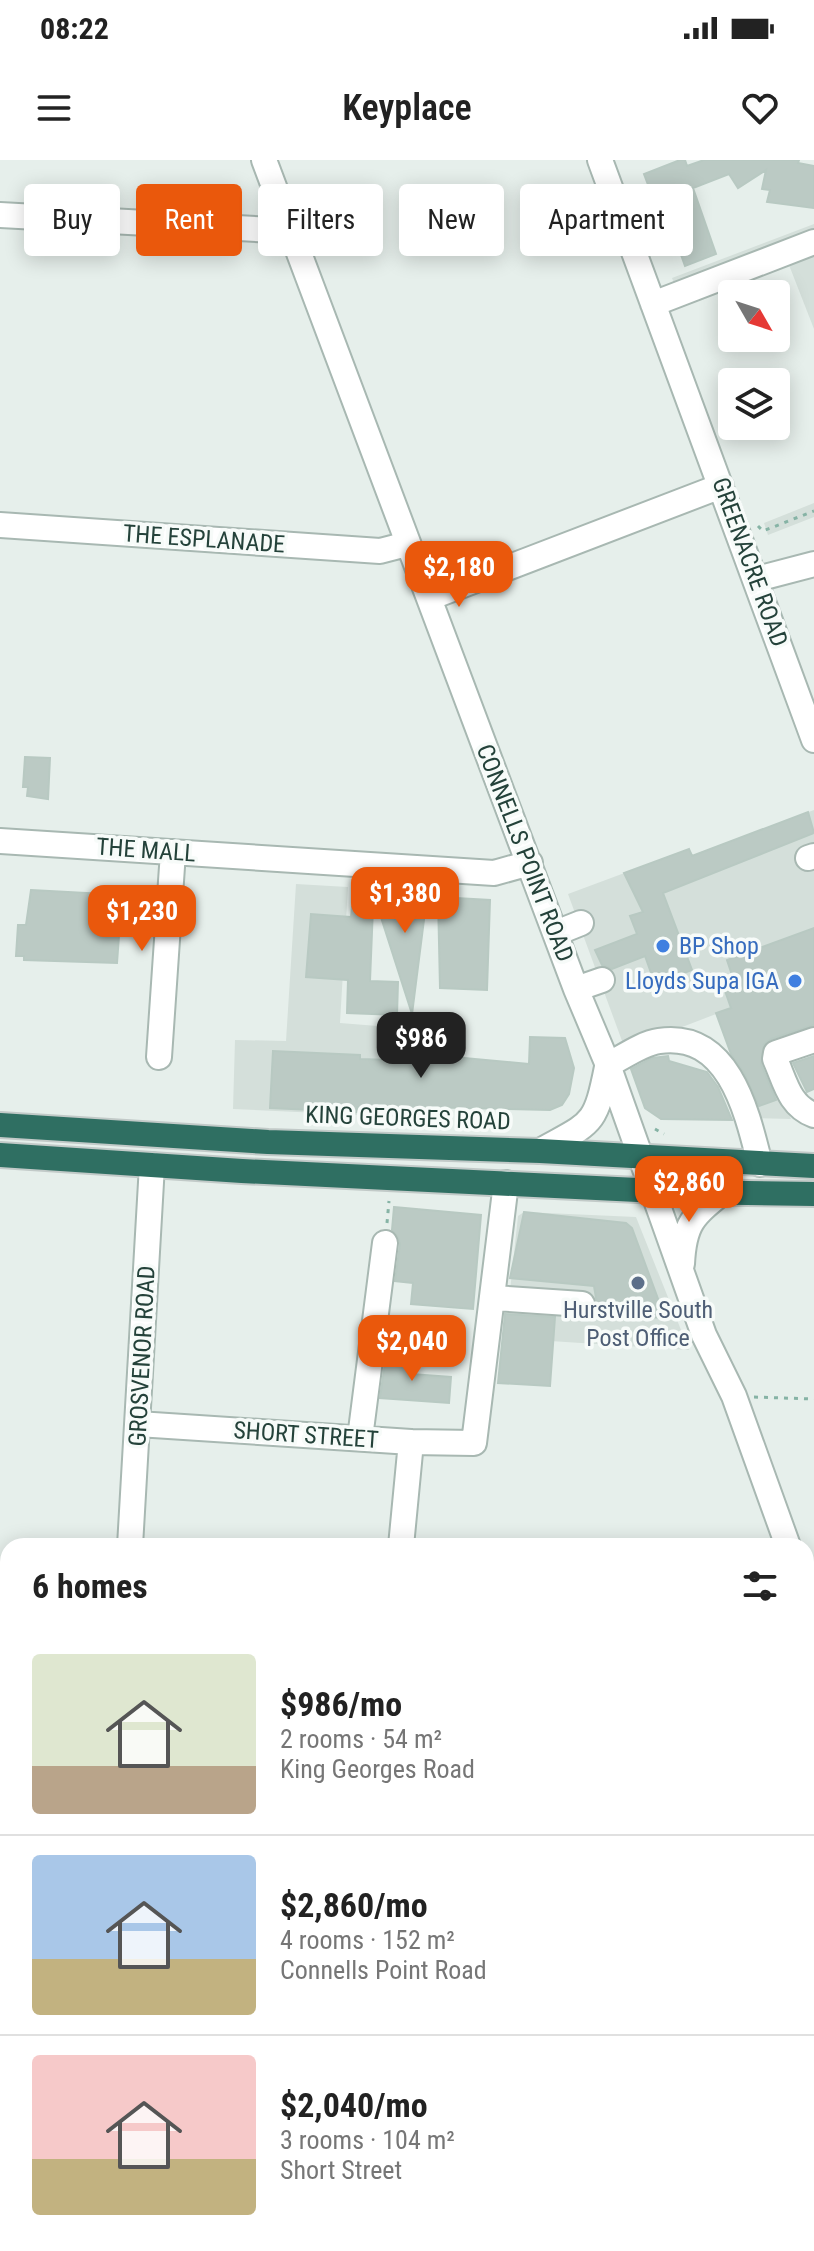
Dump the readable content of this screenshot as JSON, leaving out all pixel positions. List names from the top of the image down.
{
  "streets": {
    "highway": ["KING GEORGES ROAD"],
    "street": [
      "THE ESPLANADE",
      "GREENACRE ROAD",
      "THE MALL",
      "CONNELLS POINT ROAD",
      "GROSVENOR ROAD",
      "SHORT STREET"
    ]
  },
  "crossings": [
    ["THE ESPLANADE", "CONNELLS POINT ROAD"],
    ["THE MALL", "CONNELLS POINT ROAD"],
    ["CONNELLS POINT ROAD", "KING GEORGES ROAD"],
    ["GROSVENOR ROAD", "SHORT STREET"]
  ],
  "places": ["BP Shop", "Lloyds Supa IGA", "Hurstville South Post Office"],
  "north": "bottom right",
  "page": {
    "status": "08:22",
    "header": "Keyplace",
    "chip": [
      "Buy",
      "Rent",
      "Filters",
      "New",
      "Apartment"
    ],
    "price": [
      "$2,180",
      "$1,380",
      "$1,230",
      "$986",
      "$2,860",
      "$2,040"
    ],
    "heading": "6 homes",
    "list": [
      {
        "name": "$986/mo",
        "note": "2 rooms · 54 m² · King Georges Road"
      },
      {
        "name": "$2,860/mo",
        "note": "4 rooms · 152 m² · Connells Point Road"
      },
      {
        "name": "$2,040/mo",
        "note": "3 rooms · 104 m² · Short Street"
      }
    ]
  }
}
